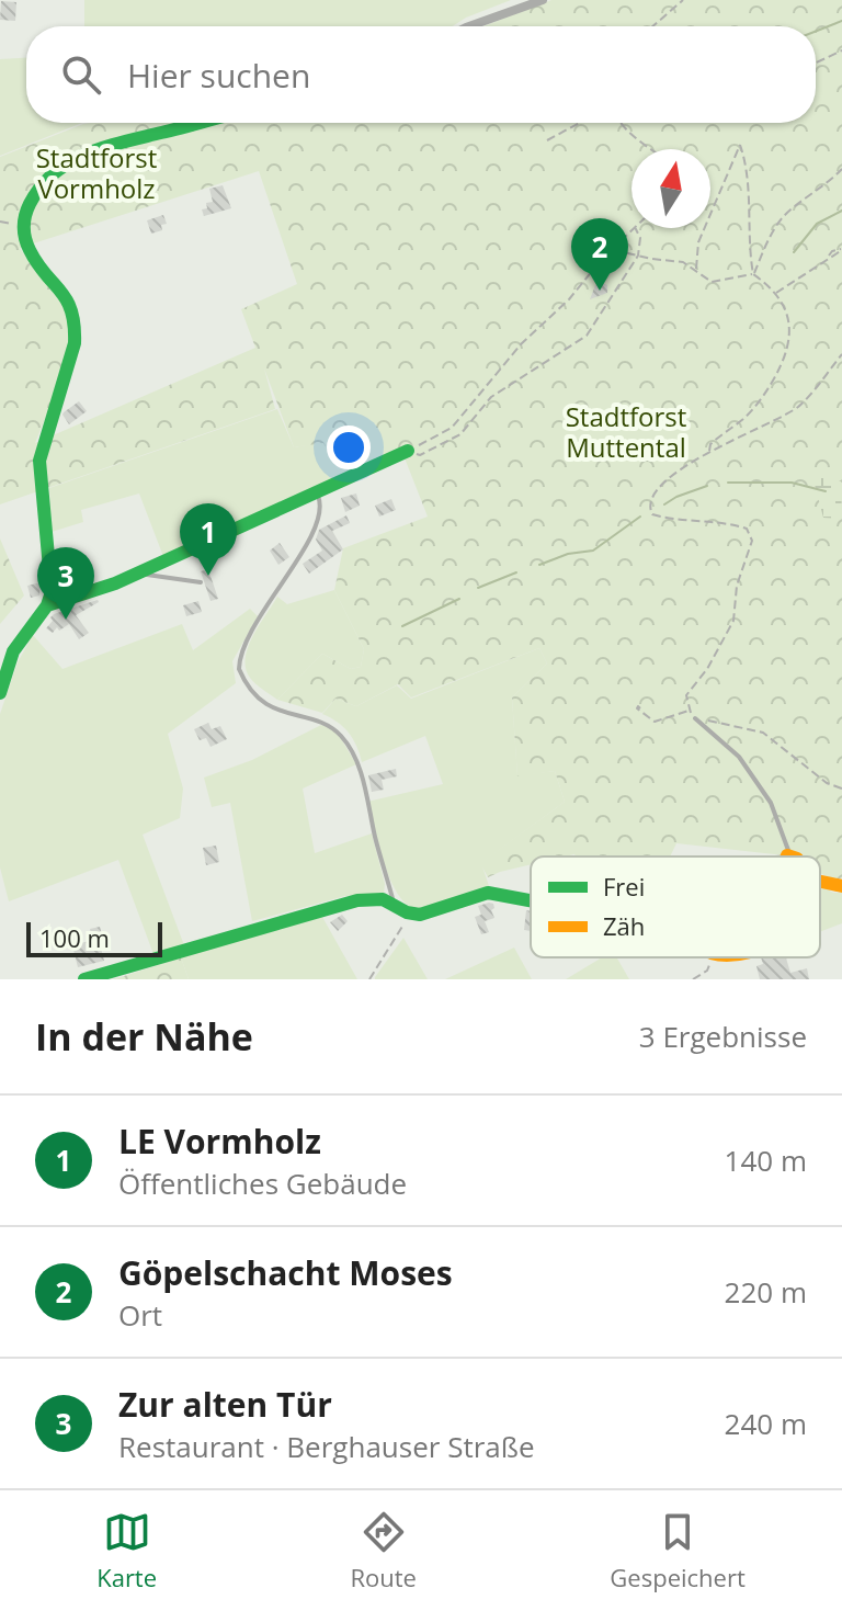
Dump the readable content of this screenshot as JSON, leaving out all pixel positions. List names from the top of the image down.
{
  "parks": ["Stadtforst Vormholz", "Stadtforst Muttental"],
  "legend": ["Frei", "Zäh"],
  "scale_bar": "100 m",
  "north": "top",
  "page": {
    "search": "Hier suchen",
    "pins": ["2", "1", "3"],
    "scale": "100 m",
    "heading": ["In der Nähe", "3 Ergebnisse"],
    "list": [
      {
        "mark": "1",
        "name": "LE Vormholz",
        "note": "Öffentliches Gebäude",
        "value": "140 m"
      },
      {
        "mark": "2",
        "name": "Göpelschacht Moses",
        "note": "Ort",
        "value": "220 m"
      },
      {
        "mark": "3",
        "name": "Zur alten Tür",
        "note": "Restaurant · Berghauser Straße",
        "value": "240 m"
      }
    ],
    "nav": ["Karte", "Route", "Gespeichert"]
  }
}
